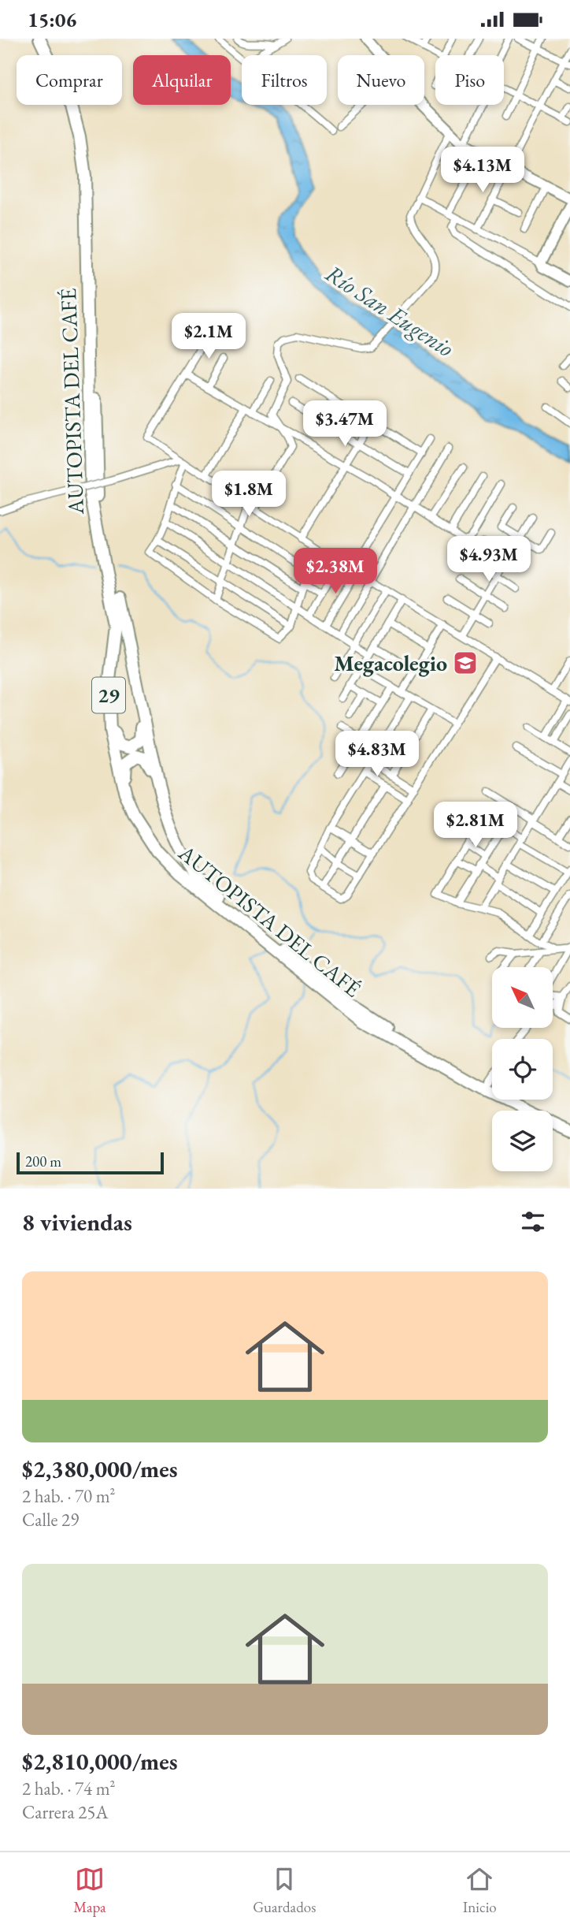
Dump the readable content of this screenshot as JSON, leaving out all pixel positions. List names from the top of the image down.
{
  "streets": {
    "highway": ["AUTOPISTA DEL CAFÉ", "29"]
  },
  "water": ["Río San Eugenio"],
  "places": {
    "school or university": ["Megacolegio"]
  },
  "scale_bar": "200 m",
  "north": "top left",
  "page": {
    "status": "15:06",
    "chip": [
      "Comprar",
      "Alquilar",
      "Filtros",
      "Nuevo",
      "Piso"
    ],
    "price": [
      "$4.13M",
      "$2.1M",
      "$3.47M",
      "$1.8M",
      "$4.93M",
      "$2.38M",
      "$4.83M",
      "$2.81M"
    ],
    "scale": "200 m",
    "heading": "8 viviendas",
    "list": [
      {
        "name": "$2,380,000/mes",
        "note": "2 hab. · 70 m² · Calle 29"
      },
      {
        "name": "$2,810,000/mes",
        "note": "2 hab. · 74 m² · Carrera 25A"
      }
    ],
    "tabs": ["Mapa", "Guardados", "Inicio"]
  }
}
